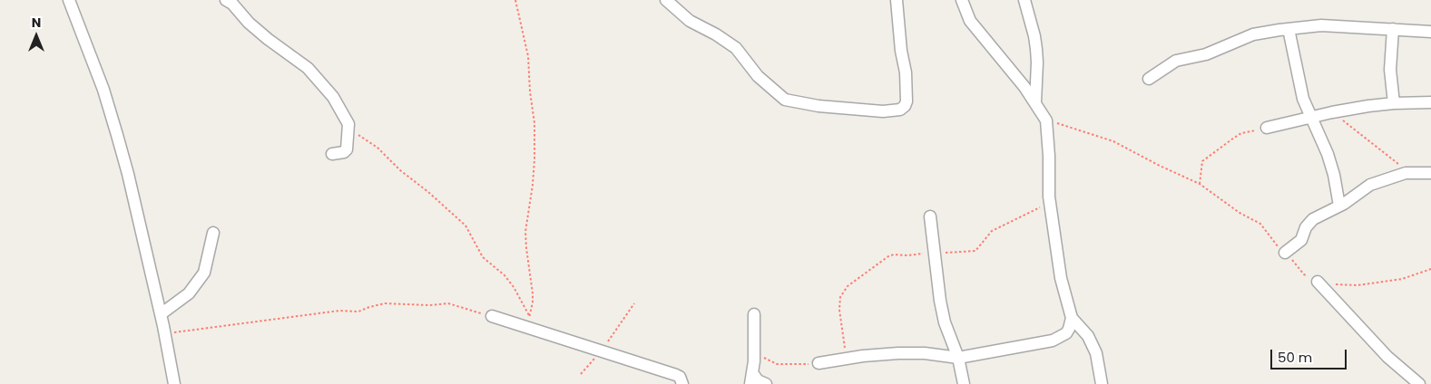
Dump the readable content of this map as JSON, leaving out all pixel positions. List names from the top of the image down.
{
  "scale_bar": "50 m",
  "north": "top"
}
